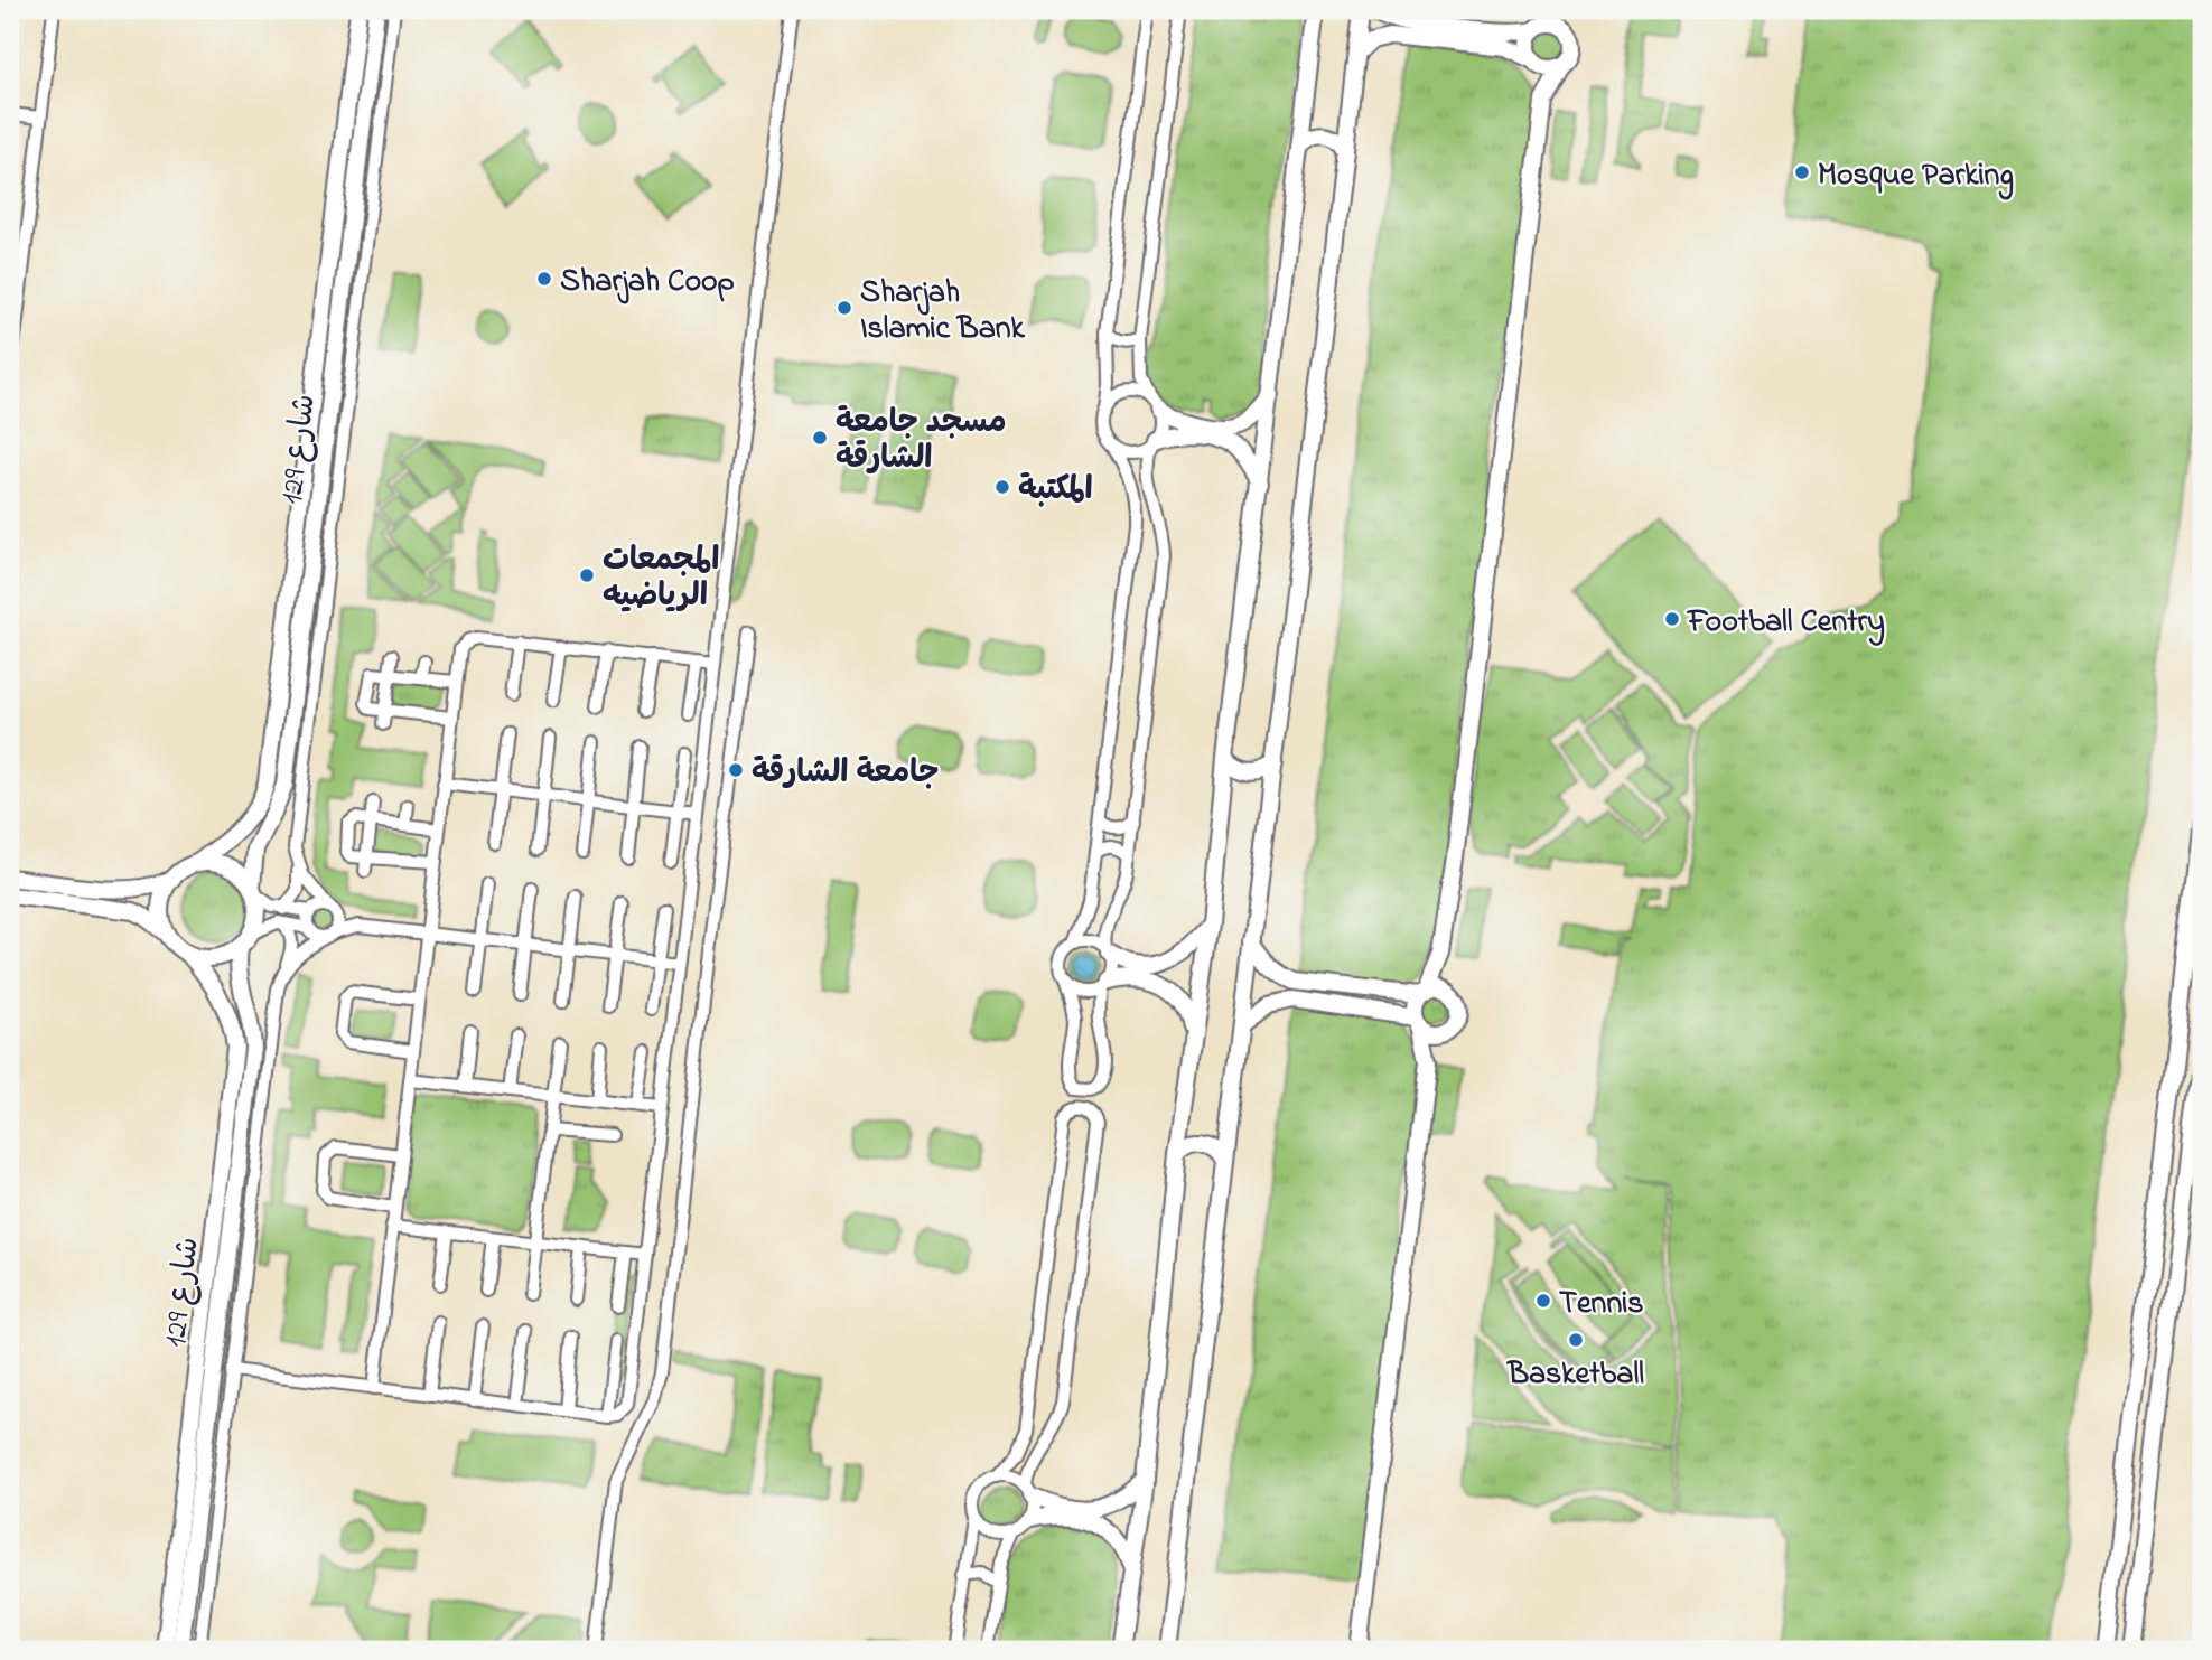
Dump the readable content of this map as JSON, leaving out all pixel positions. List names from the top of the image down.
{
  "streets": {
    "street": ["شارع 129"]
  },
  "places": [
    "Mosque Parking",
    "Sharjah Coop",
    "Sharjah Islamic Bank",
    "مسجد جامعة الشارقة",
    "المكتبة",
    "المجمعات الرياضيه",
    "Football Centry",
    "جامعة الشارقة",
    "Tennis",
    "Basketball"
  ]
}
